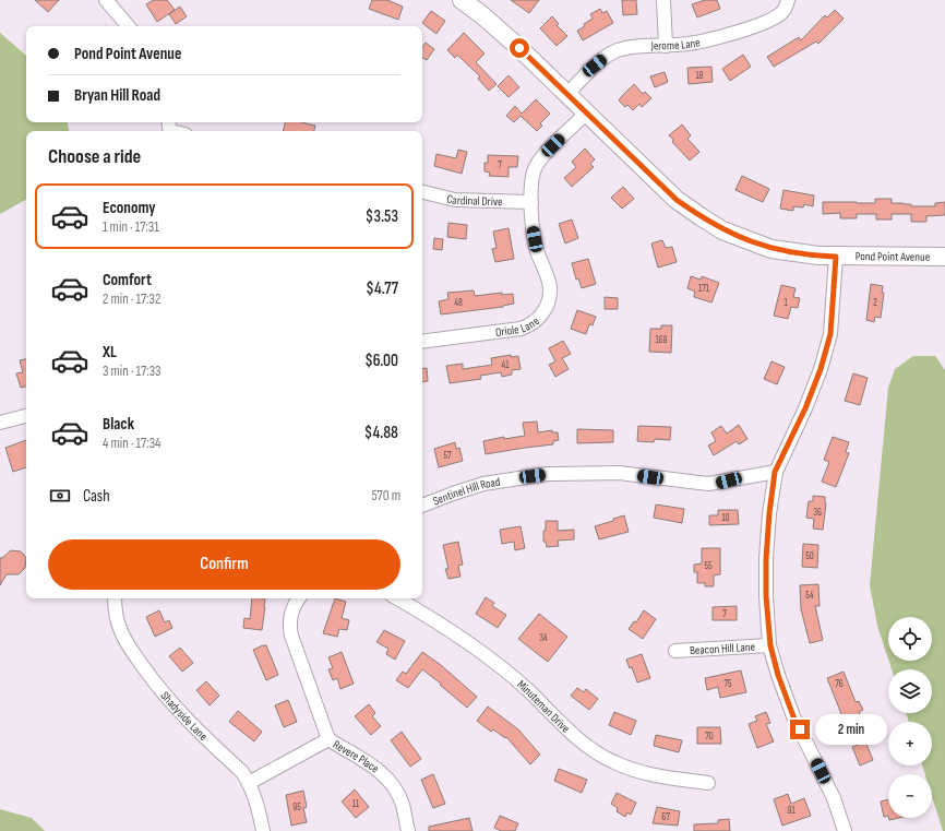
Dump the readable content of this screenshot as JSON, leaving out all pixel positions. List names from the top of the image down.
{
  "streets": {
    "main road": ["Pond Point Avenue"],
    "street": [
      "Jerome Lane",
      "Cardinal Drive",
      "Oriole Lane",
      "Sentinel Hill Road",
      "Beacon Hill Lane",
      "Minuteman Drive",
      "Shadyside Lane",
      "Revere Place"
    ]
  },
  "crossings": [
    ["Jerome Lane", "Pond Point Avenue"],
    ["Cardinal Drive", "Oriole Lane"],
    ["Pond Point Avenue", "Oriole Lane"],
    ["Shadyside Lane", "Revere Place"]
  ],
  "house_numbers": [
    "18",
    "7",
    "171",
    "48",
    "1",
    "2",
    "169",
    "41",
    "57",
    "36",
    "10",
    "50",
    "55",
    "54",
    "7",
    "34",
    "75",
    "76",
    "70",
    "11",
    "95",
    "91",
    "67"
  ],
  "page": {
    "banner": ["Pond Point Avenue", "Bryan Hill Road"],
    "heading": "Choose a ride",
    "list": [
      {
        "name": "Economy",
        "note": "1 min · 17:31",
        "value": "$3.53"
      },
      {
        "name": "Comfort",
        "note": "2 min · 17:32",
        "value": "$4.77"
      },
      {
        "name": "XL",
        "note": "3 min · 17:33",
        "value": "$6.00"
      },
      {
        "name": "Black",
        "note": "4 min · 17:34",
        "value": "$4.88"
      }
    ],
    "pay": ["Cash", "570 m"],
    "buttons": "Confirm",
    "map_buttons": ["+", "−"],
    "bubble": "2 min"
  }
}
